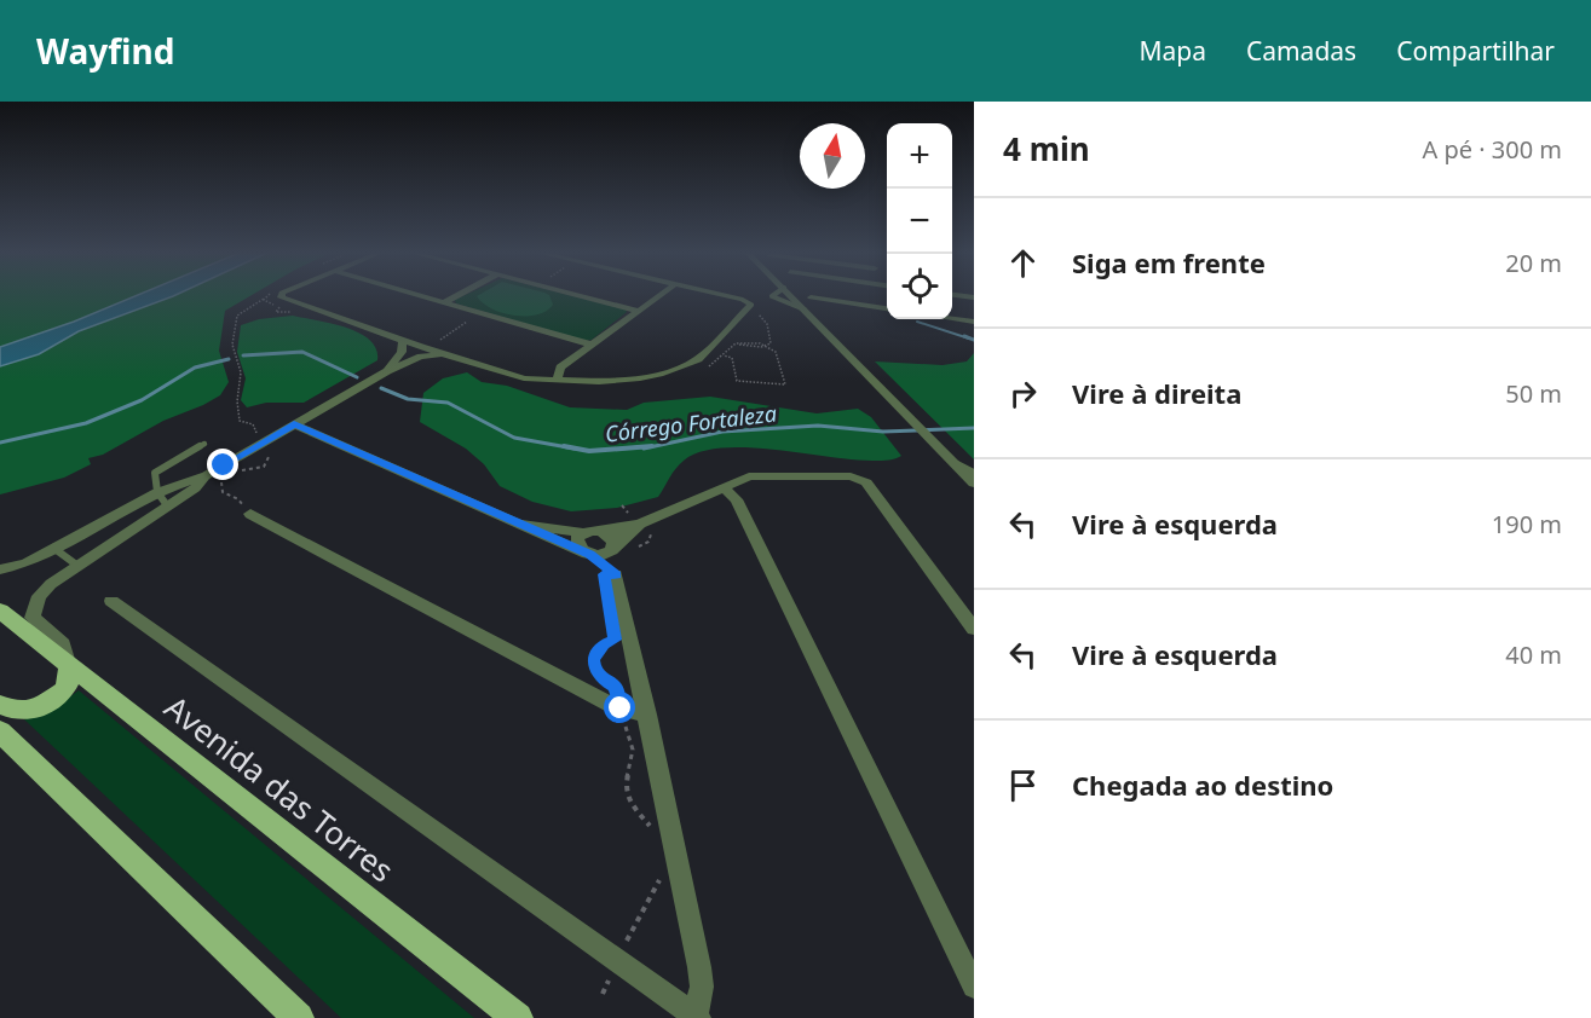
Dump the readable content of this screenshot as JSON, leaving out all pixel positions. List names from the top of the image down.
{
  "streets": {
    "main road": ["Avenida das Torres"]
  },
  "water": ["Córrego Fortaleza"],
  "north": "top",
  "page": {
    "header": "Wayfind",
    "nav": ["Mapa", "Camadas", "Compartilhar"],
    "heading": ["4 min", "A pé · 300 m"],
    "map_buttons": ["+", "−"],
    "list": [
      ["Siga em frente", "20 m"],
      ["Vire à direita", "50 m"],
      ["Vire à esquerda", "190 m"],
      ["Vire à esquerda", "40 m"],
      "Chegada ao destino"
    ]
  }
}
